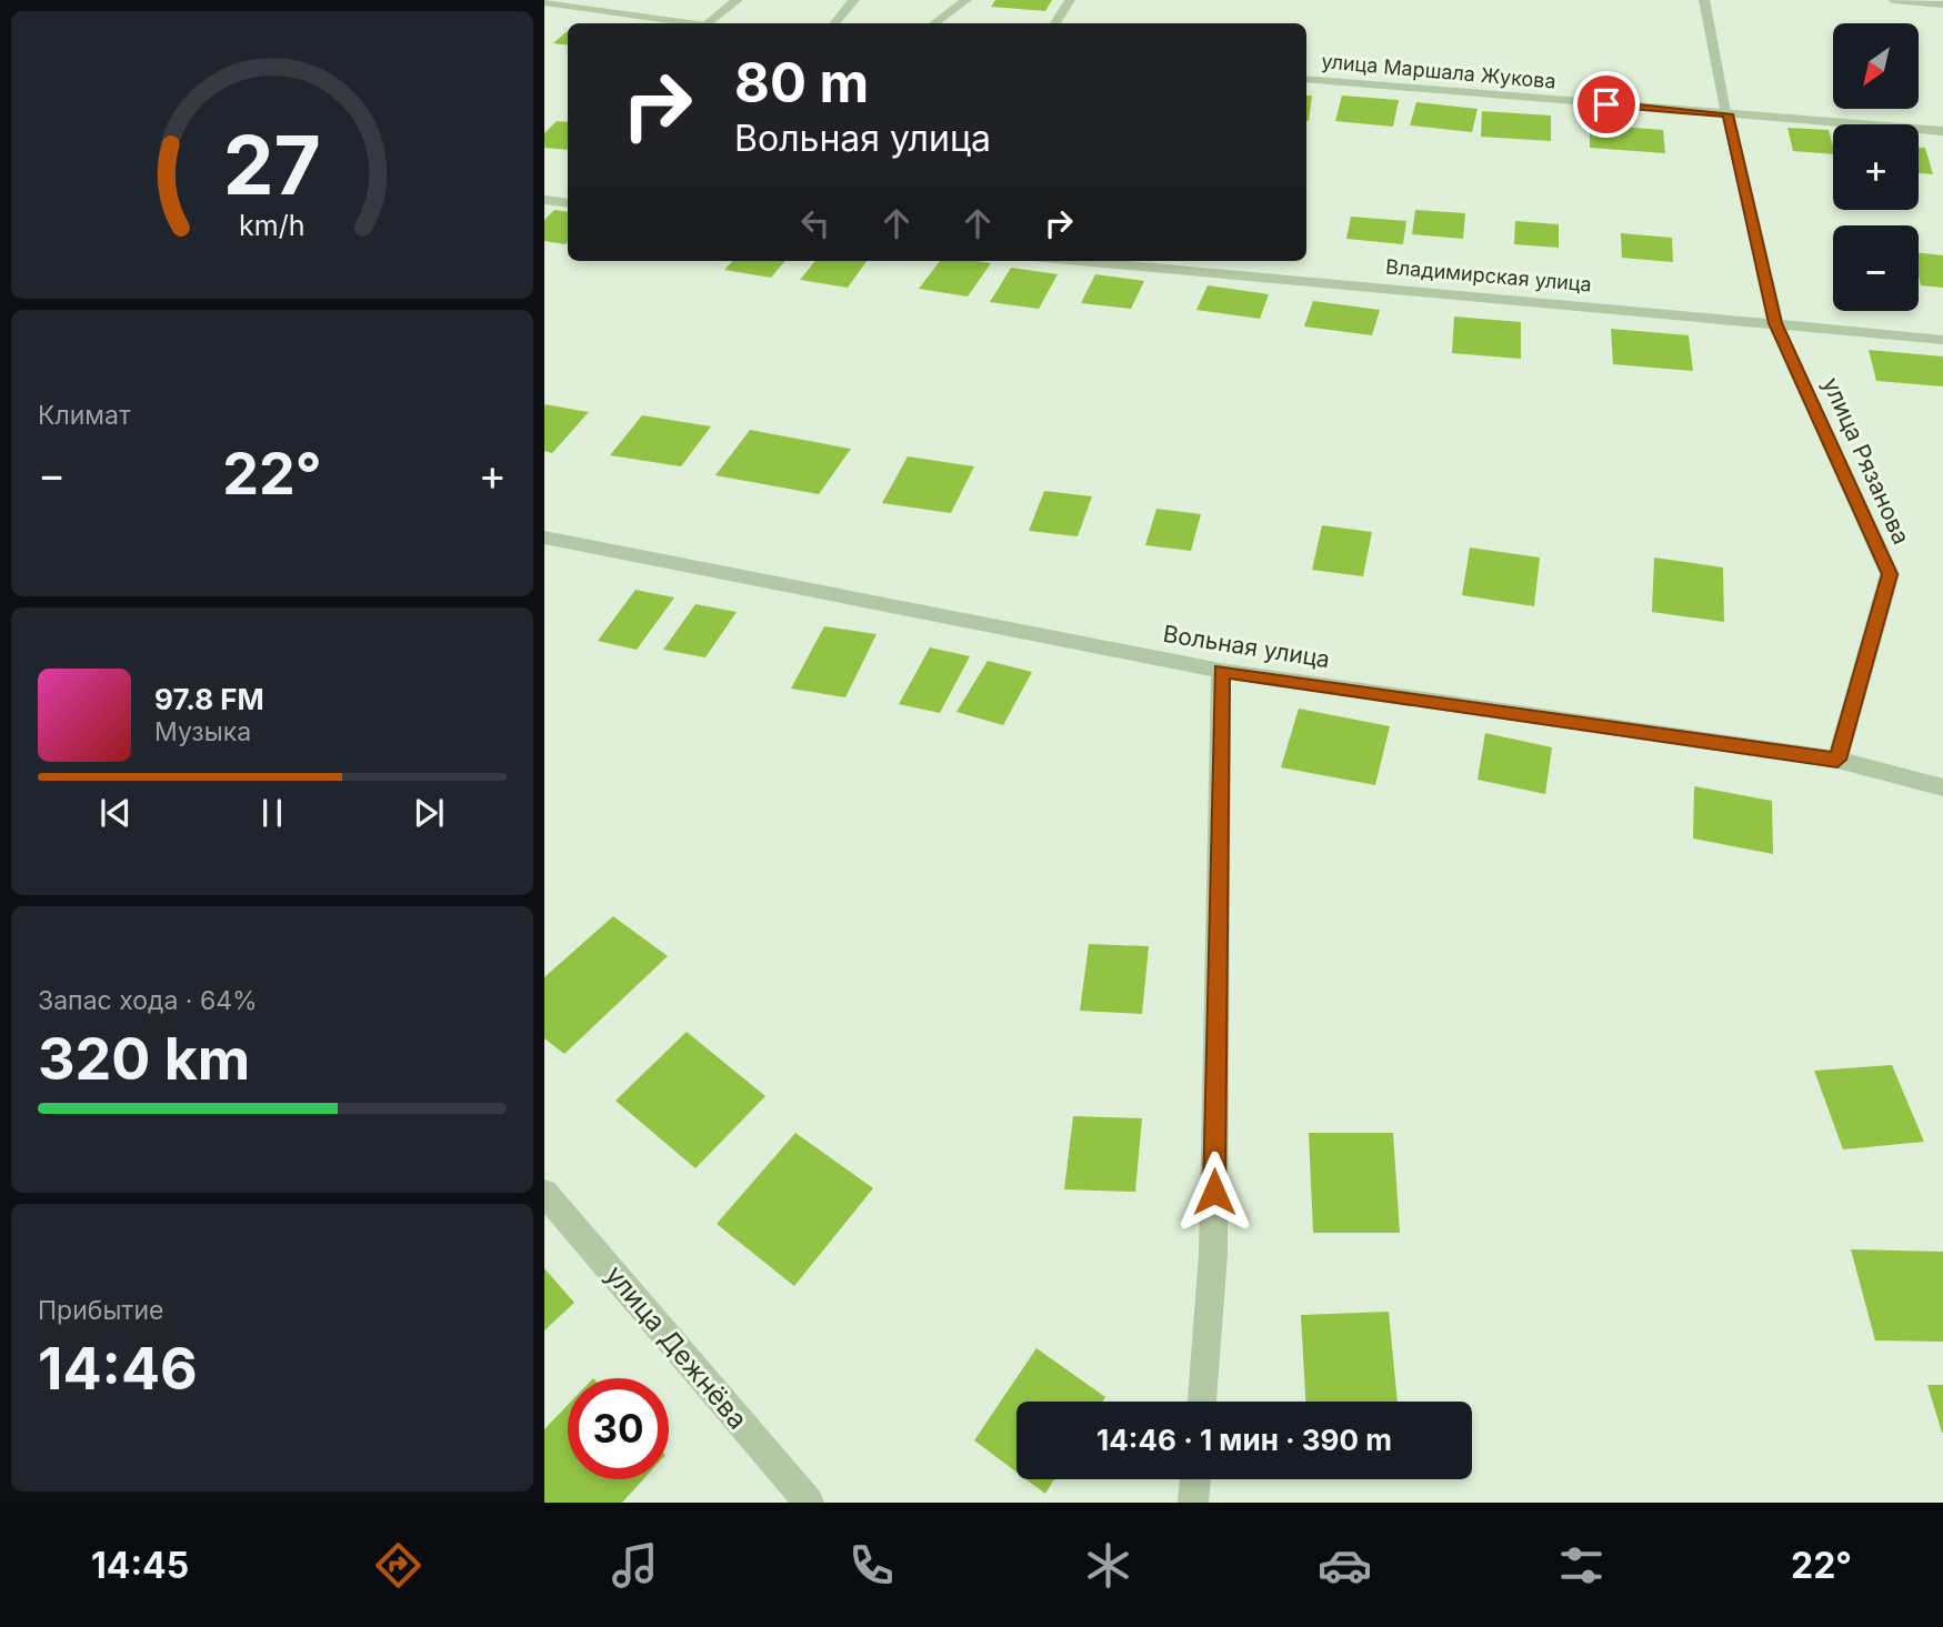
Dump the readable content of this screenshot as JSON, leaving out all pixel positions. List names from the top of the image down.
{
  "streets": {
    "street": [
      "улица Маршала Жукова",
      "Владимирская улица",
      "улица Рязанова",
      "Вольная улица",
      "улица Дежнёва"
    ]
  },
  "crossings": [
    ["улица Маршала Жукова", "улица Рязанова"],
    ["Владимирская улица", "улица Рязанова"],
    ["улица Рязанова", "Вольная улица"]
  ],
  "north": "bottom left",
  "page": {
    "map_buttons": ["+", "−"],
    "turn": ["80 m", "Вольная улица"],
    "tile": [
      "Климат",
      ["Запас хода · 64%", "320 km"],
      ["Прибытие", "14:46"]
    ],
    "heat": ["−", "22°", "+"],
    "song": ["97.8 FM", "Музыка"],
    "limit": "30",
    "trip": "14:46 · 1 мин · 390 m",
    "tabs": ["14:45", "22°"],
    "gauge": ["27", "km/h"]
  }
}
